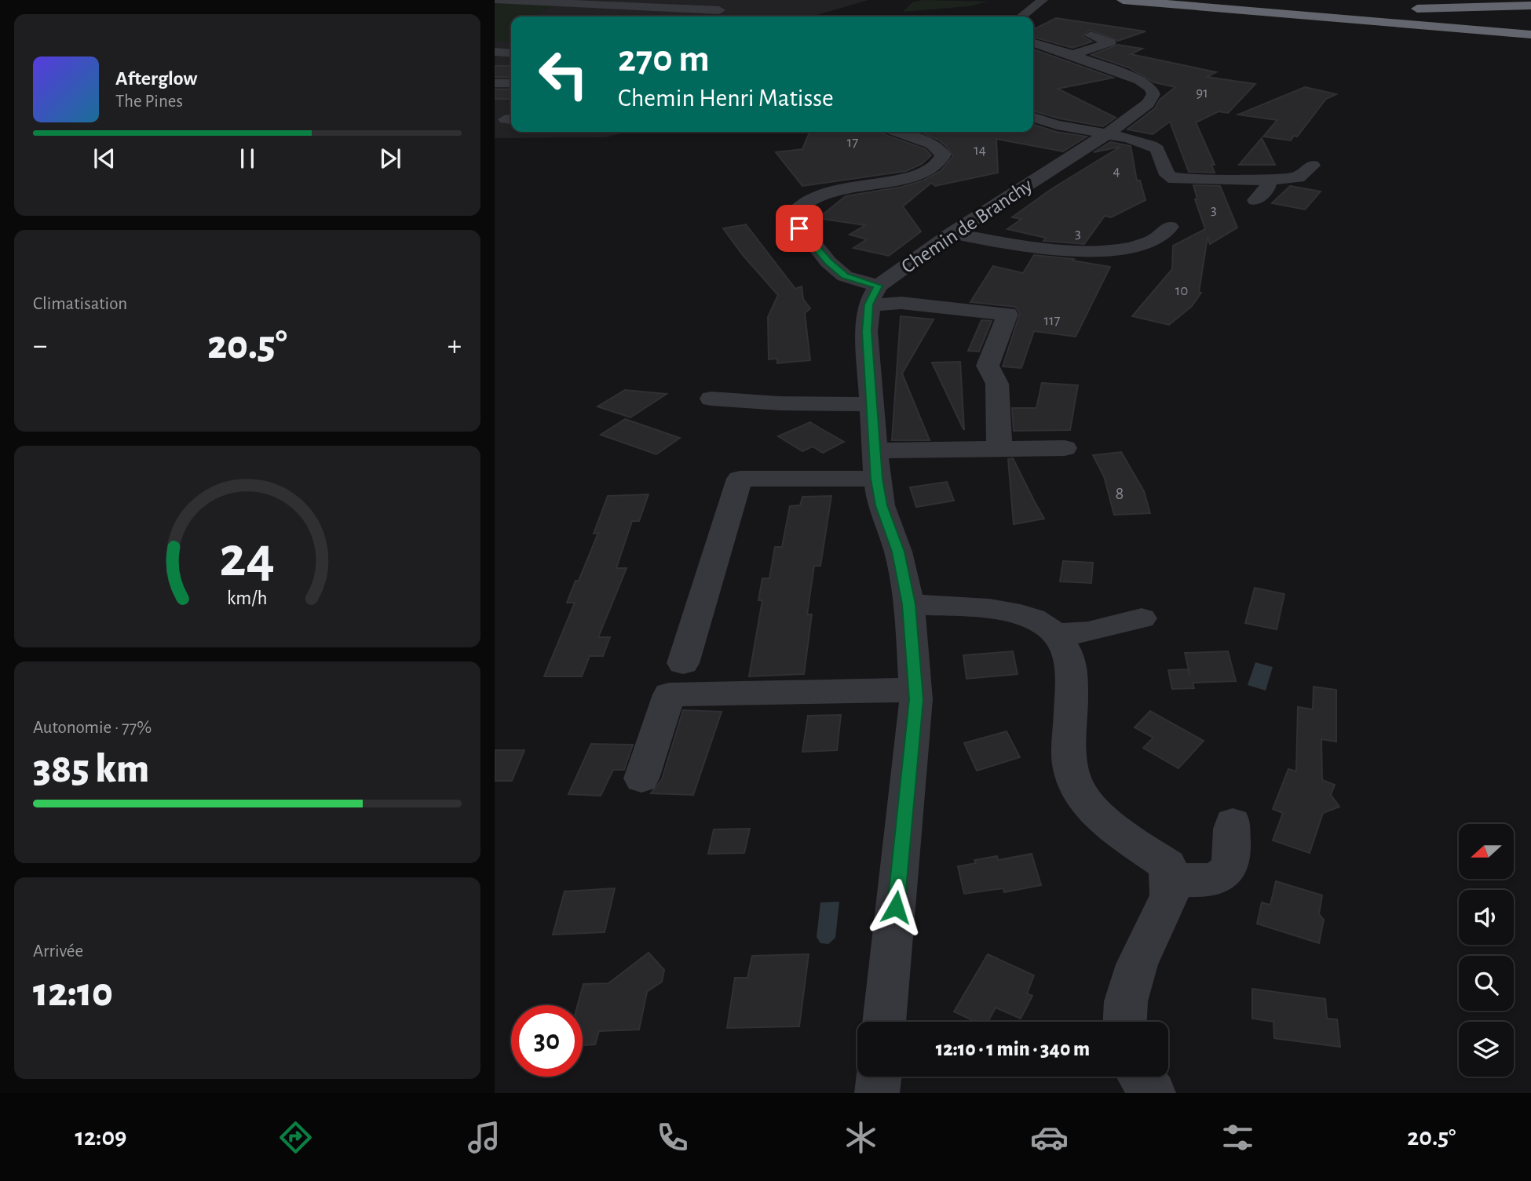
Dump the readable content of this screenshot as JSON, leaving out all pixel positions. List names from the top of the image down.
{
  "streets": {
    "street": ["Chemin de Branchy"]
  },
  "house_numbers": [
    "91",
    "17",
    "14",
    "4",
    "3",
    "3",
    "10",
    "117",
    "8"
  ],
  "north": "left",
  "page": {
    "turn": ["270 m", "Chemin Henri Matisse"],
    "song": ["Afterglow", "The Pines"],
    "tile": [
      "Climatisation",
      ["Autonomie · 77%", "385 km"],
      ["Arrivée", "12:10"]
    ],
    "heat": ["−", "20.5°", "+"],
    "limit": "30",
    "trip": "12:10 · 1 min · 340 m",
    "tabs": ["12:09", "20.5°"],
    "gauge": ["24", "km/h"]
  }
}
